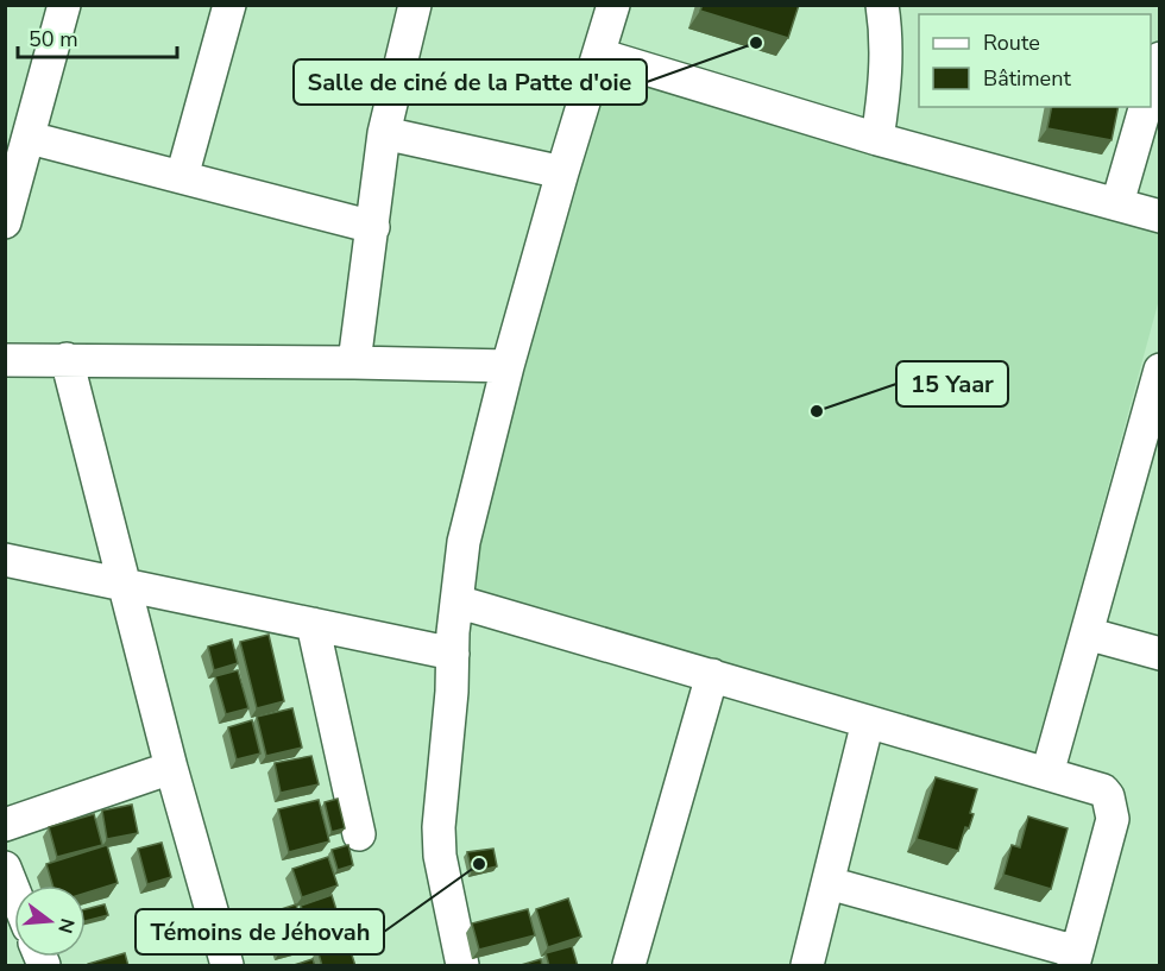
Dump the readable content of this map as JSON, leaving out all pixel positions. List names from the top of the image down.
{
  "places": ["Salle de ciné de la Patte d'oie", "15 Yaar", "Témoins de Jéhovah"],
  "legend": ["Route", "Bâtiment"],
  "scale_bar": "50 m",
  "north": "right"
}
